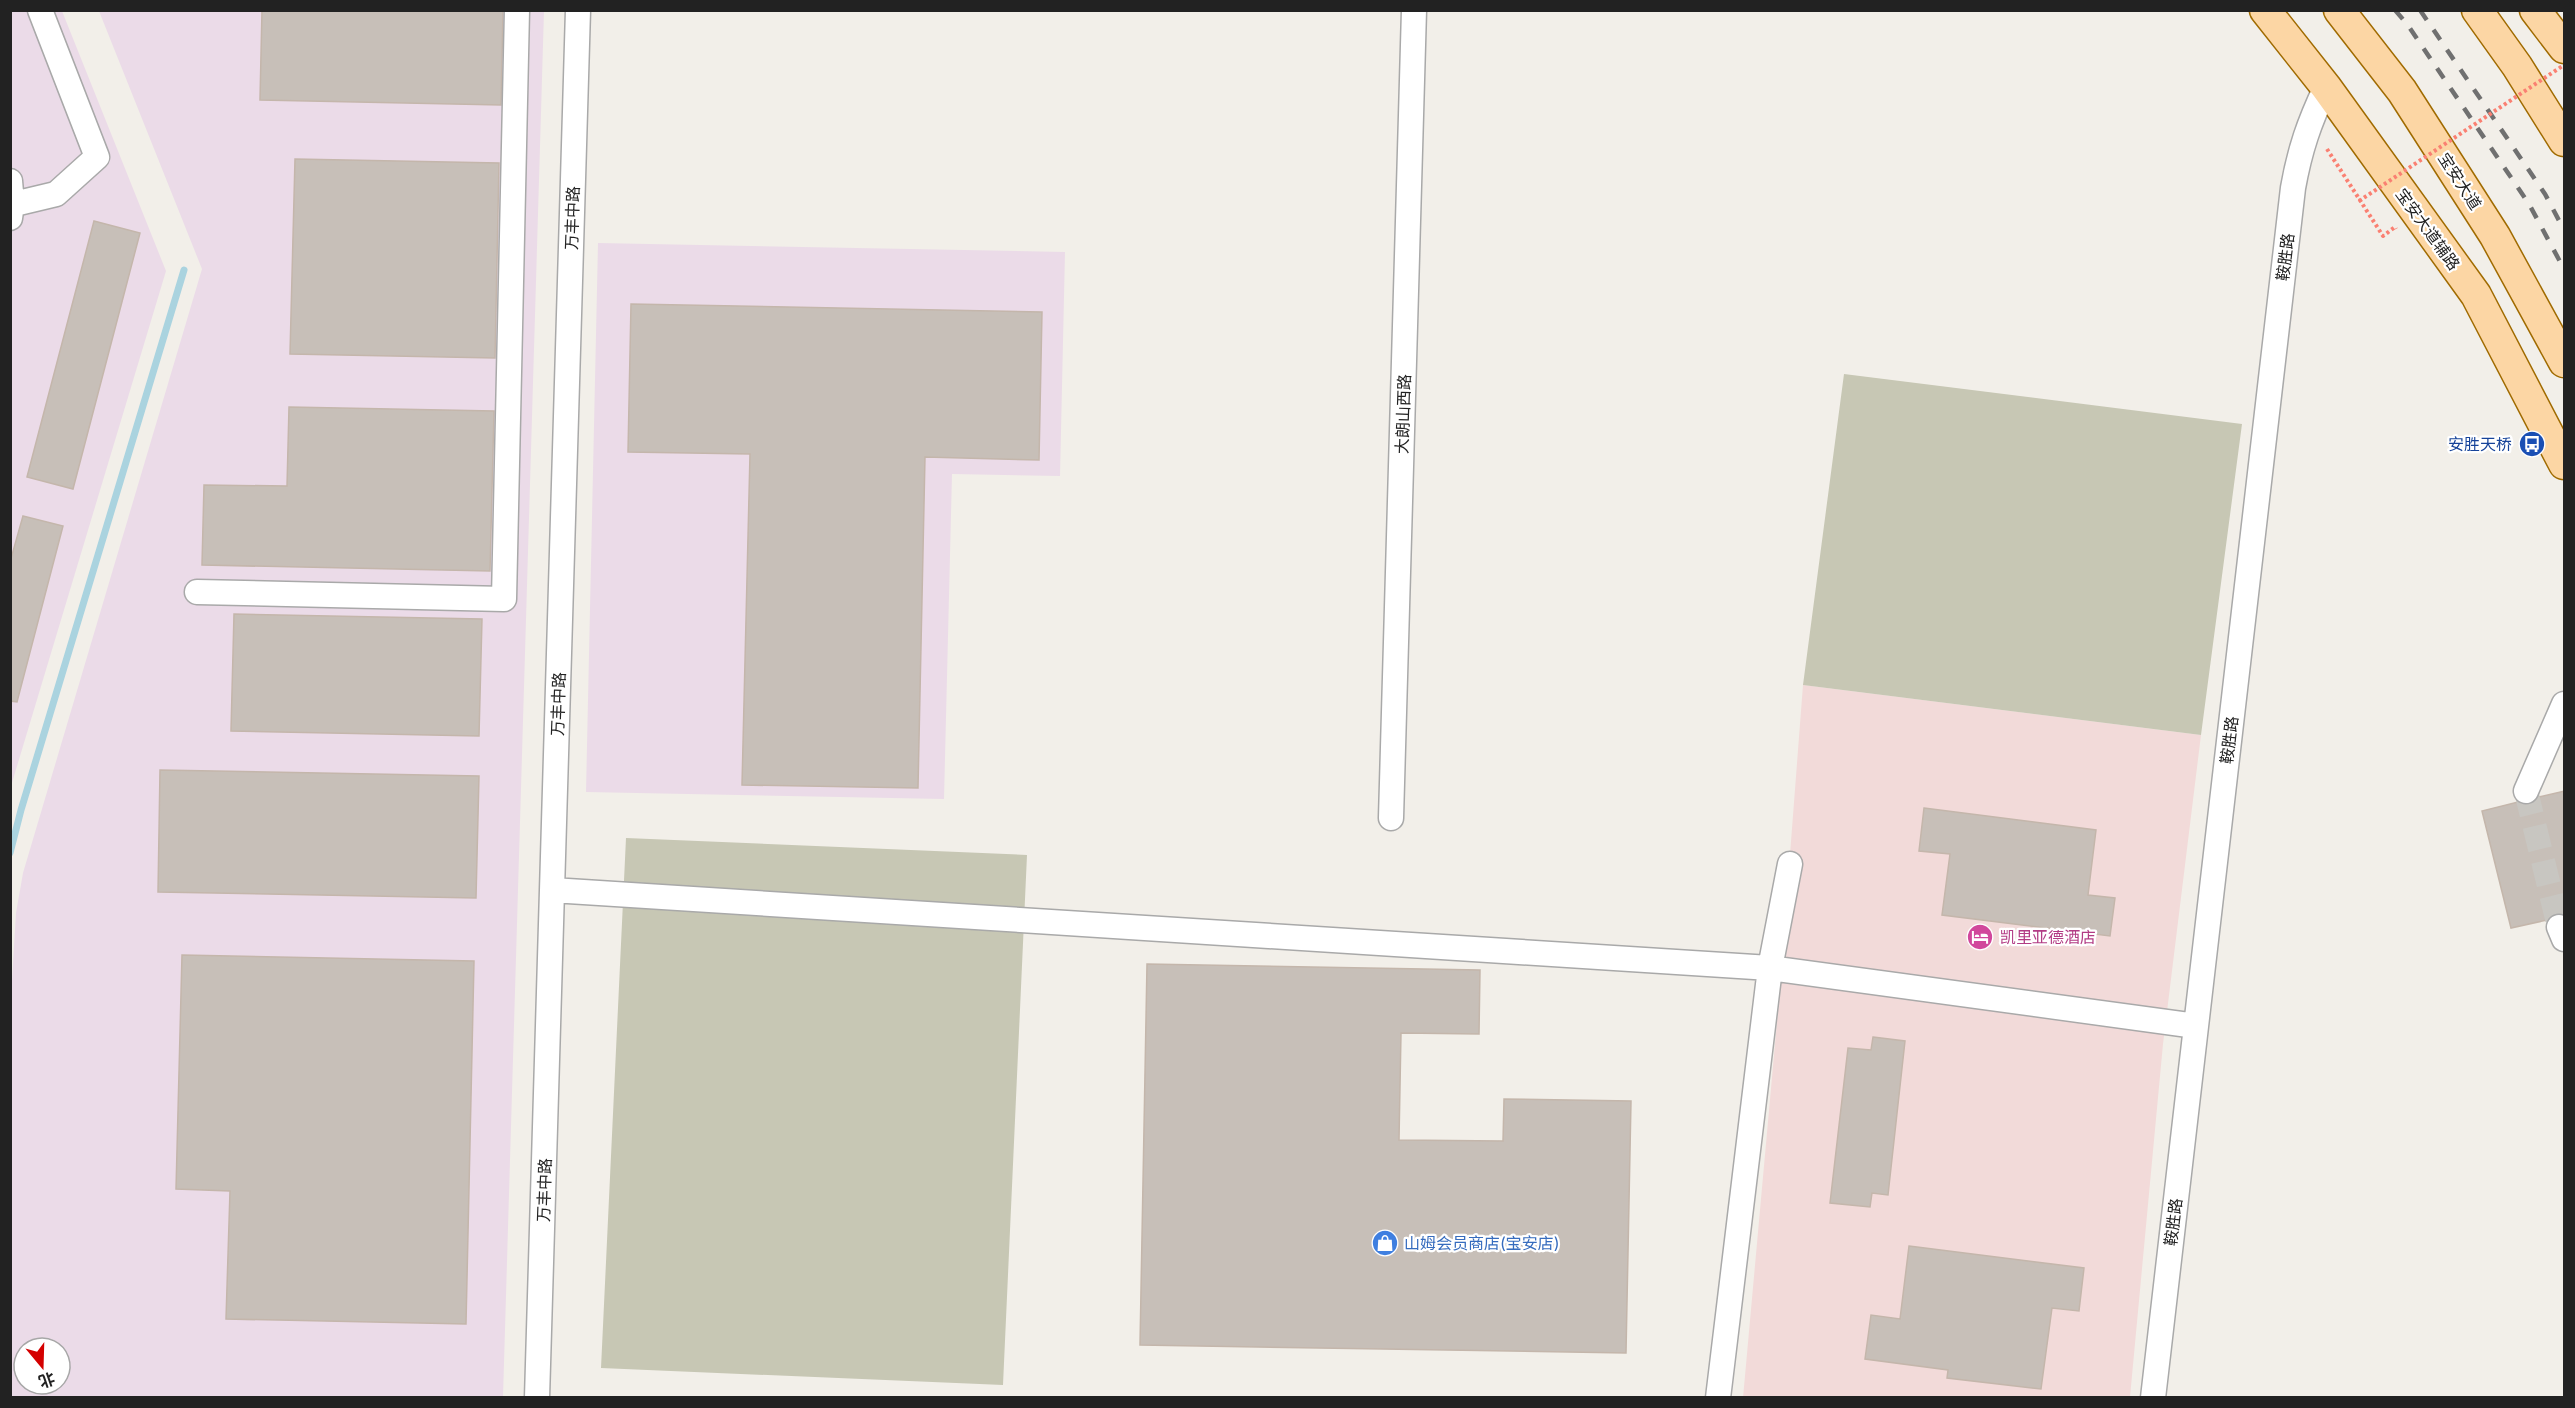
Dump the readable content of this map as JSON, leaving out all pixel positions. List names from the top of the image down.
{
  "streets": {
    "main road": ["宝安大道", "宝安大道辅路"],
    "street": ["万丰中路", "鞍胜路", "大朗山西路"]
  },
  "crossings": [
    ["宝安大道辅路", "鞍胜路"]
  ],
  "places": {
    "bus stop": ["安胜天桥"],
    "hotel": ["凯里亚德酒店"],
    "shop": ["山姆会员商店(宝安店)"]
  },
  "north": "bottom"
}
